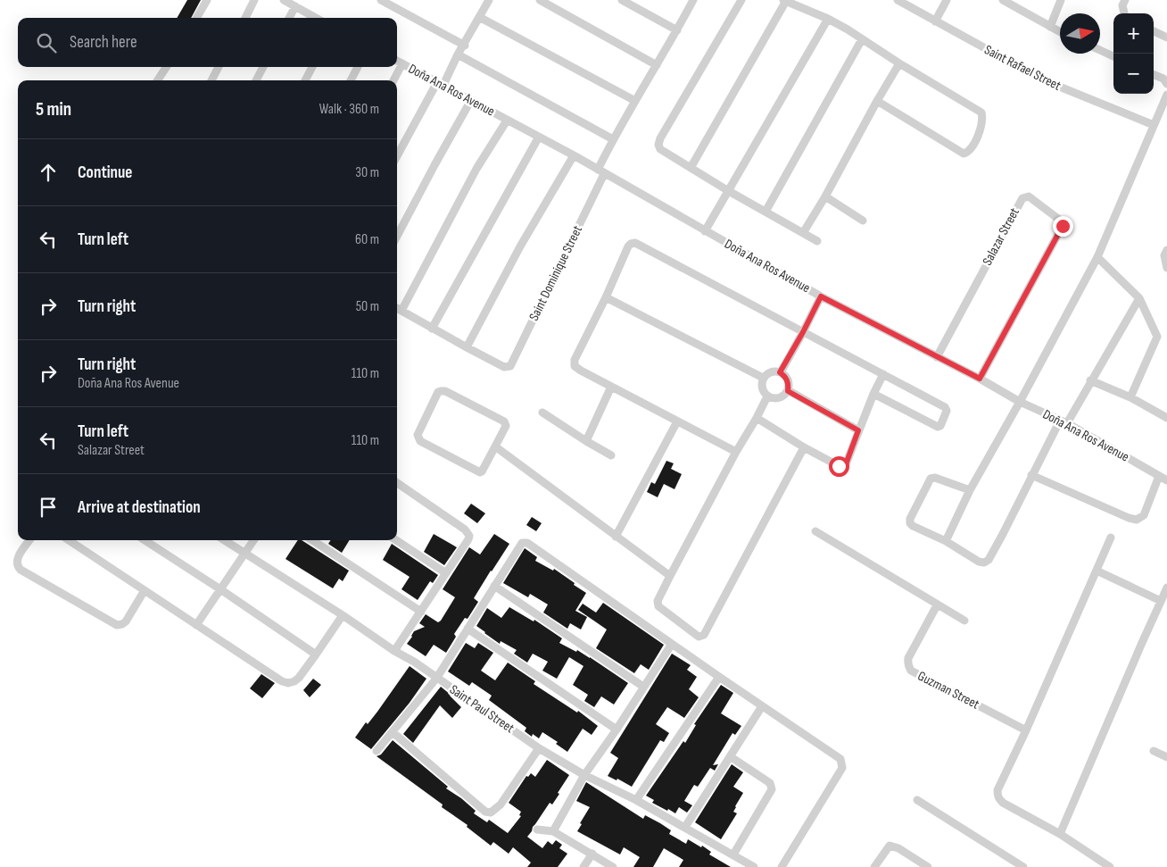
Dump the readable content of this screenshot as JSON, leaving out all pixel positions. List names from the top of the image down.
{
  "streets": {
    "street": [
      "Saint Rafael Street",
      "Doña Ana Ros Avenue",
      "Salazar Street",
      "Saint Dominique Street",
      "Guzman Street",
      "Saint Paul Street"
    ]
  },
  "crossings": [
    ["Doña Ana Ros Avenue", "Salazar Street"],
    ["Doña Ana Ros Avenue", "Saint Dominique Street"]
  ],
  "north": "right",
  "page": {
    "map_buttons": ["+", "−"],
    "search": "Search here",
    "heading": ["5 min", "Walk · 360 m"],
    "list": [
      ["Continue", "30 m"],
      ["Turn left", "60 m"],
      ["Turn right", "50 m"],
      ["Turn right", "Doña Ana Ros Avenue", "110 m"],
      ["Turn left", "Salazar Street", "110 m"],
      "Arrive at destination"
    ]
  }
}
